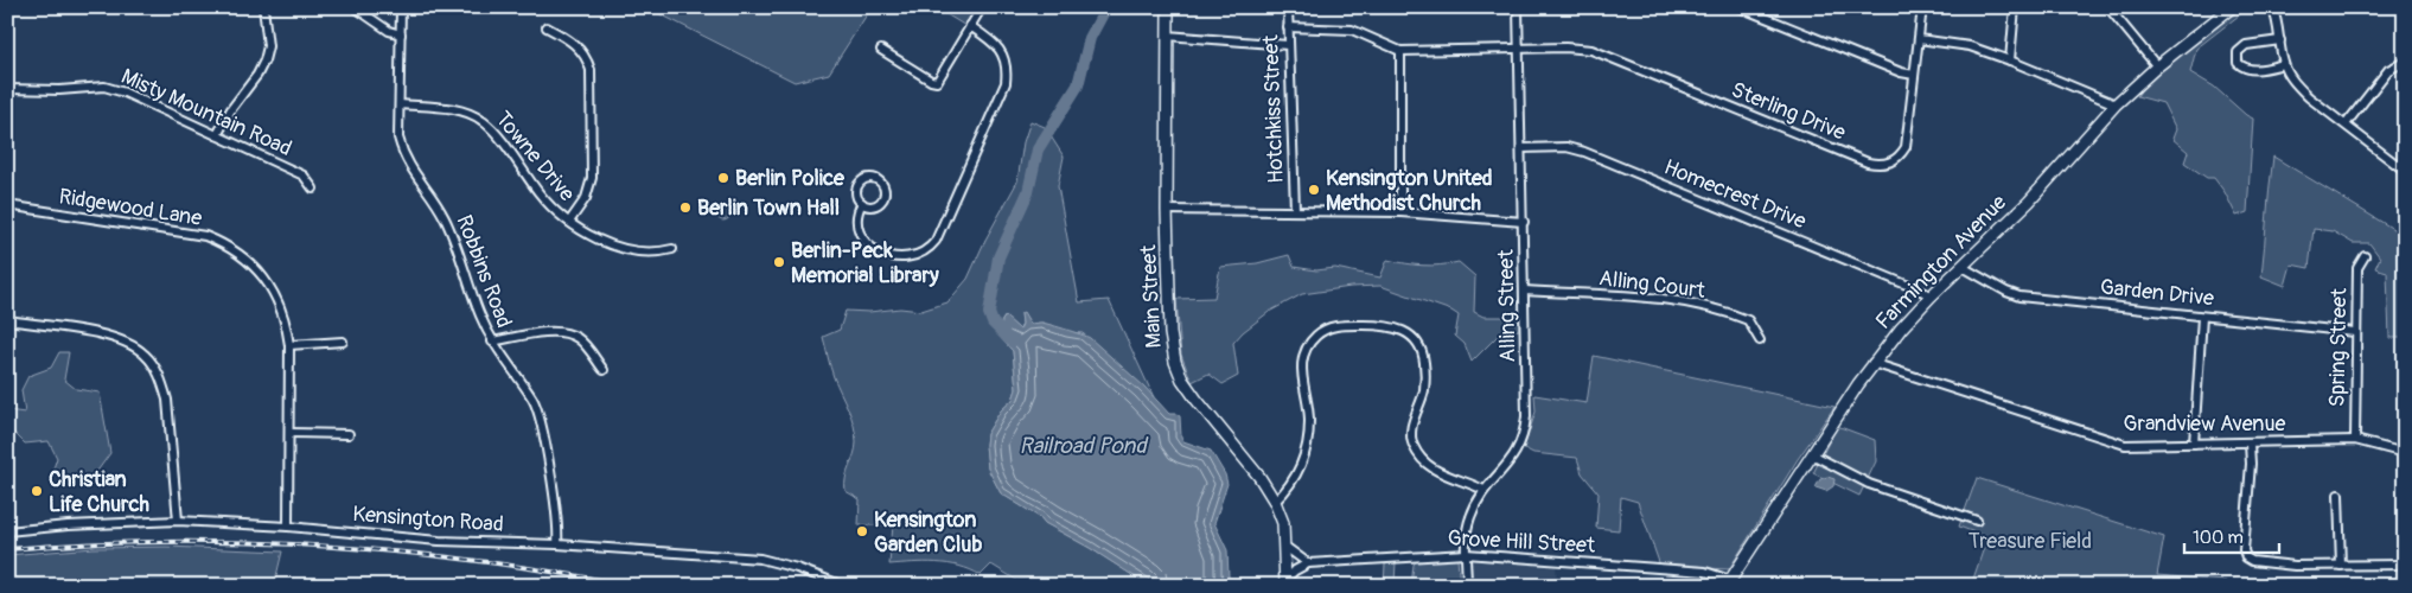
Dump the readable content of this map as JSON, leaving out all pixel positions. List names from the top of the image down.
{
  "streets": {
    "main road": ["Farmington Avenue", "Main Street"],
    "street": [
      "Hotchkiss Street",
      "Sterling Drive",
      "Misty Mountain Road",
      "Towne Drive",
      "Homecrest Drive",
      "Ridgewood Lane",
      "Robbins Road",
      "Alling Court",
      "Garden Drive",
      "Alling Street",
      "Spring Street",
      "Grandview Avenue",
      "Kensington Road",
      "Grove Hill Street"
    ]
  },
  "crossings": [
    ["Sterling Drive", "Alling Street"],
    ["Towne Drive", "Robbins Road"],
    ["Homecrest Drive", "Farmington Avenue"],
    ["Homecrest Drive", "Alling Street"],
    ["Ridgewood Lane", "Kensington Road"],
    ["Farmington Avenue", "Garden Drive"],
    ["Farmington Avenue", "Grandview Avenue"],
    ["Farmington Avenue", "Grove Hill Street"],
    ["Robbins Road", "Kensington Road"],
    ["Alling Court", "Alling Street"],
    ["Garden Drive", "Spring Street"],
    ["Alling Street", "Grove Hill Street"],
    ["Spring Street", "Grandview Avenue"]
  ],
  "water": ["Railroad Pond"],
  "parks": ["Treasure Field"],
  "places": [
    "Berlin Police",
    "Kensington United Methodist Church",
    "Berlin Town Hall",
    "Berlin-Peck Memorial Library",
    "Christian Life Church",
    "Kensington Garden Club"
  ],
  "scale_bar": "100 m"
}
